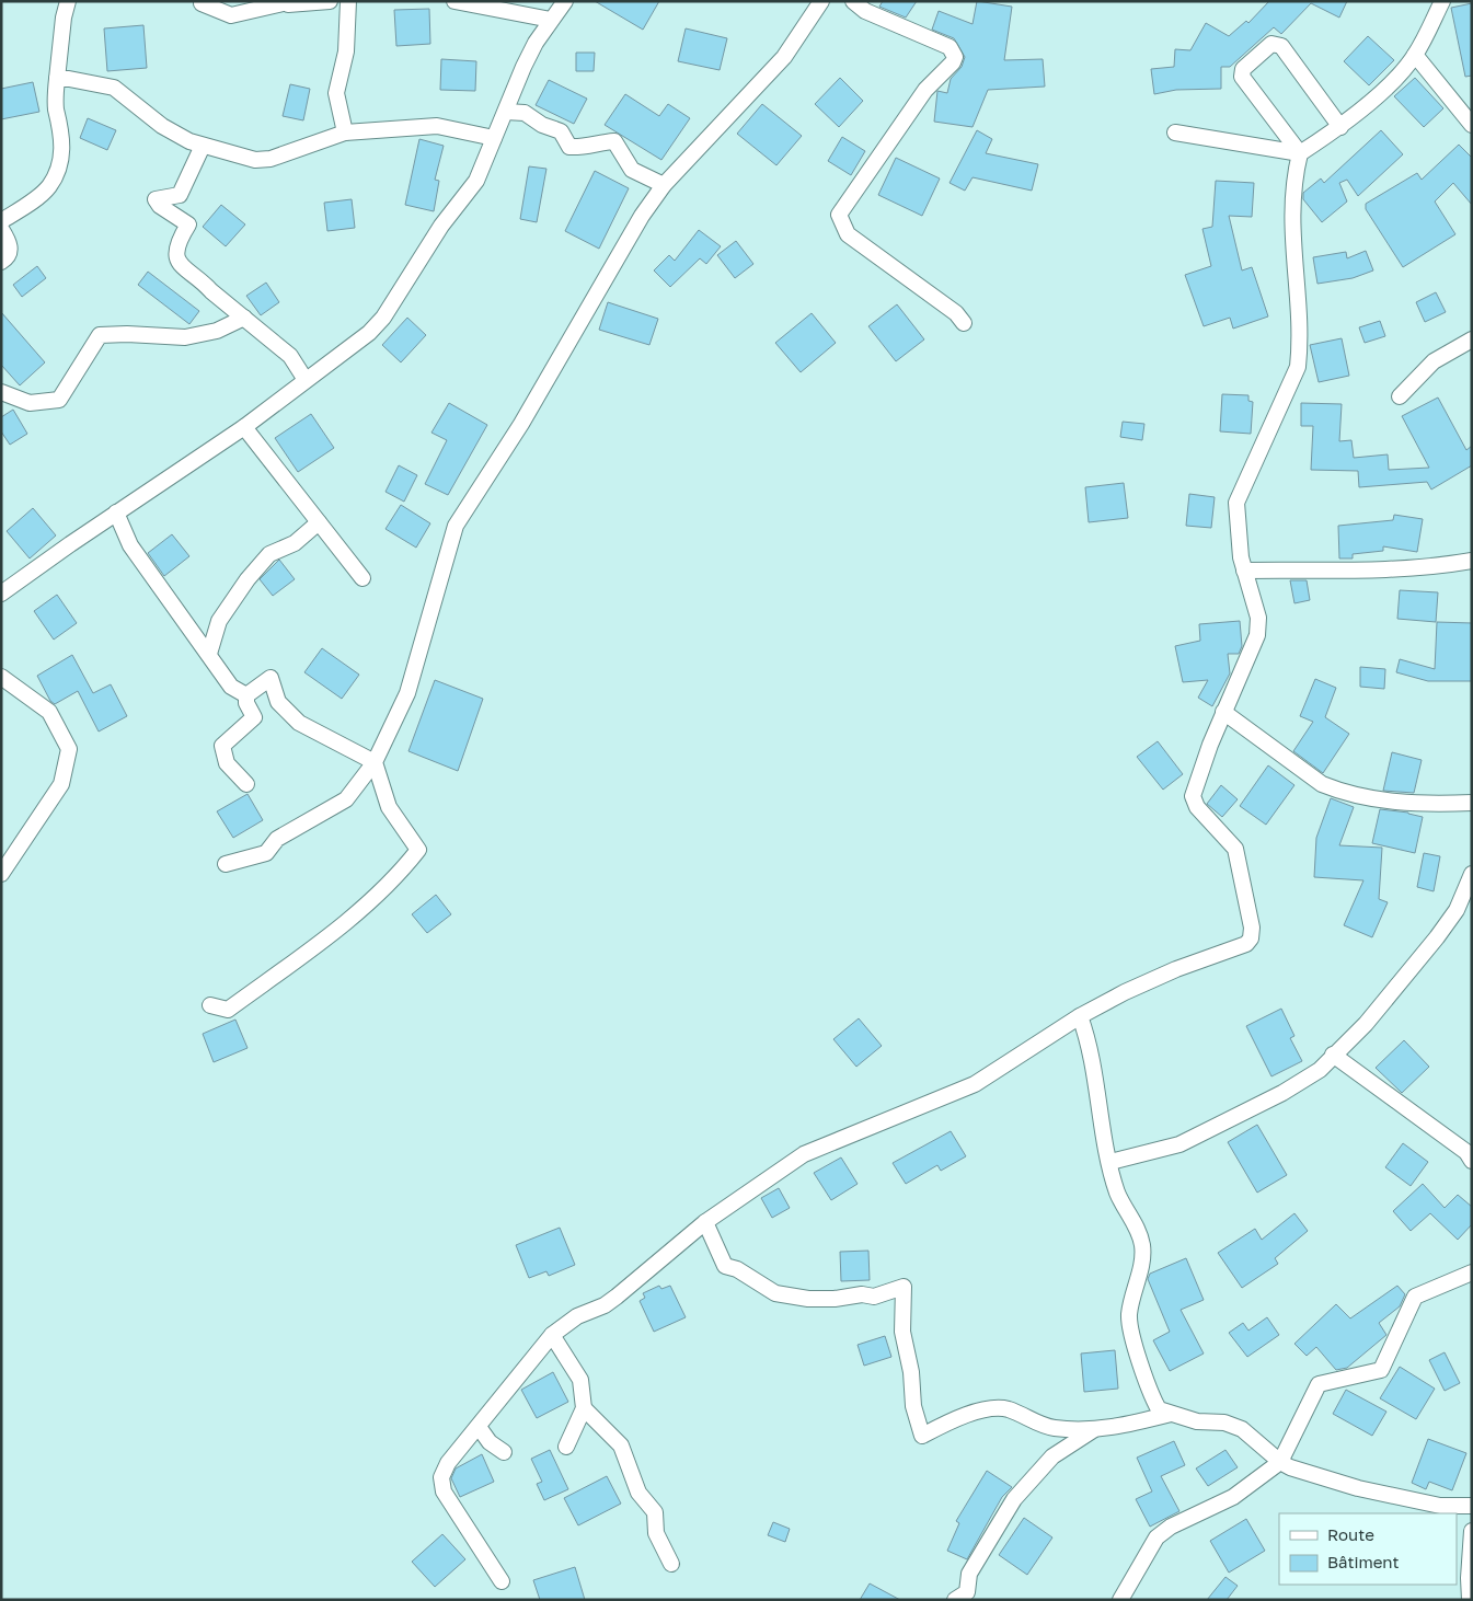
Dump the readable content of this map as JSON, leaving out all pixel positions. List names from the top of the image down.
{
  "legend": ["Route", "Bâtiment"]
}
